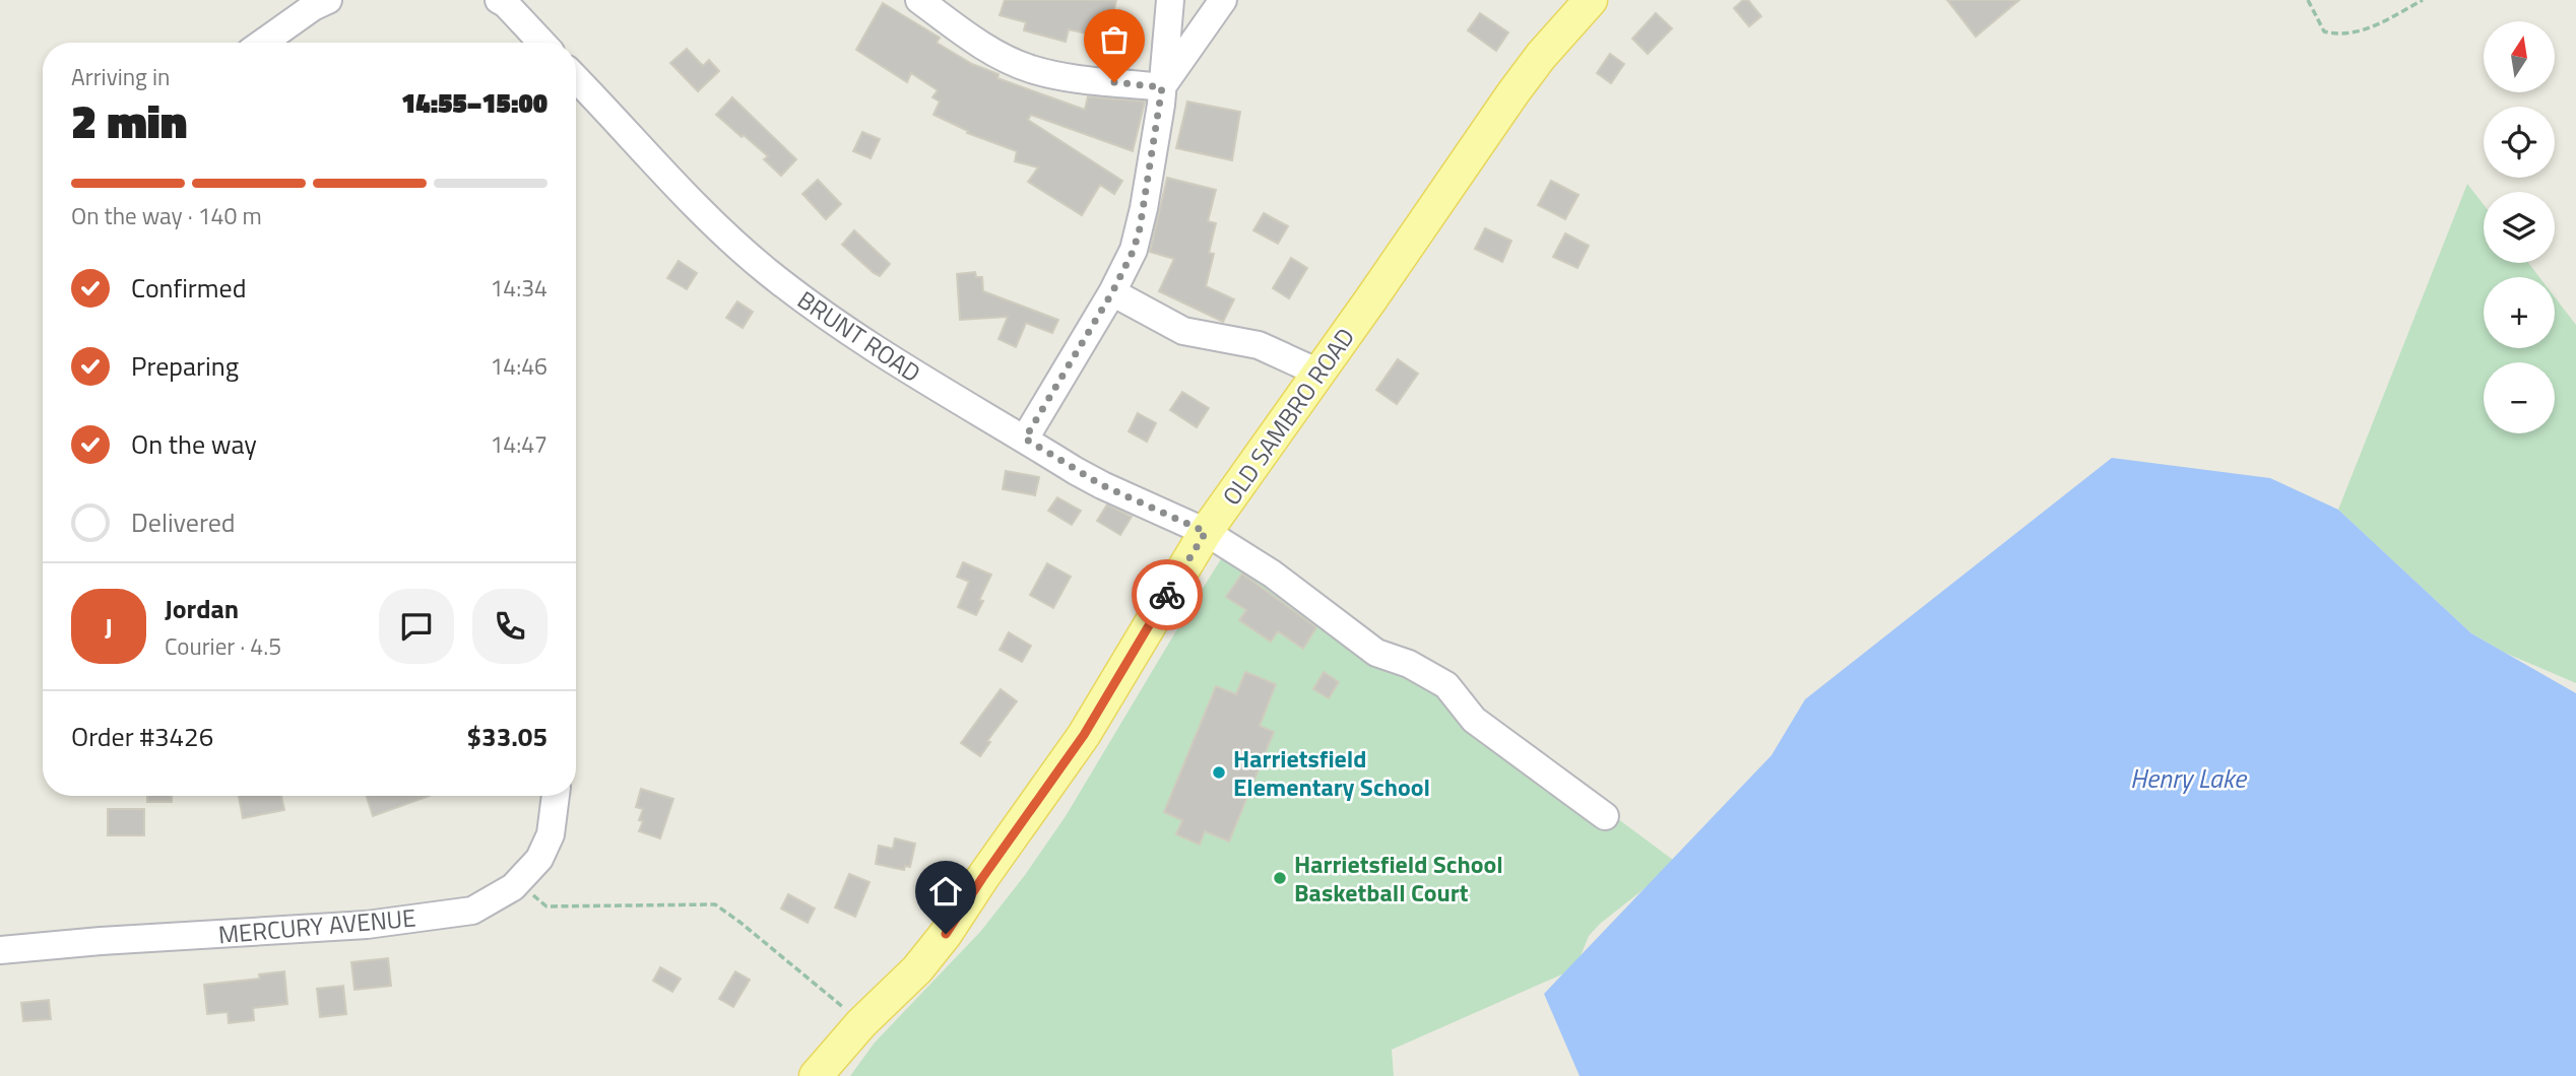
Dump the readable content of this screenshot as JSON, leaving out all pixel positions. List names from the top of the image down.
{
  "streets": {
    "main road": ["OLD SAMBRO ROAD"],
    "street": ["BRUNT ROAD", "MERCURY AVENUE"]
  },
  "crossings": [
    ["BRUNT ROAD", "OLD SAMBRO ROAD"]
  ],
  "water": ["Henry Lake"],
  "places": ["Harrietsfield Elementary School", "Harrietsfield School Basketball Court"],
  "north": "top",
  "page": {
    "map_buttons": ["+", "−"],
    "heading": ["2 min", "Arriving in", "14:55–15:00"],
    "panel": [
      "Jordan",
      "Courier · 4.5",
      "Order #3426",
      "$33.05"
    ],
    "bar": "On the way · 140 m",
    "list": [
      ["Confirmed", "14:34"],
      ["Preparing", "14:46"],
      ["On the way", "14:47"],
      "Delivered"
    ],
    "round": "J"
  }
}
